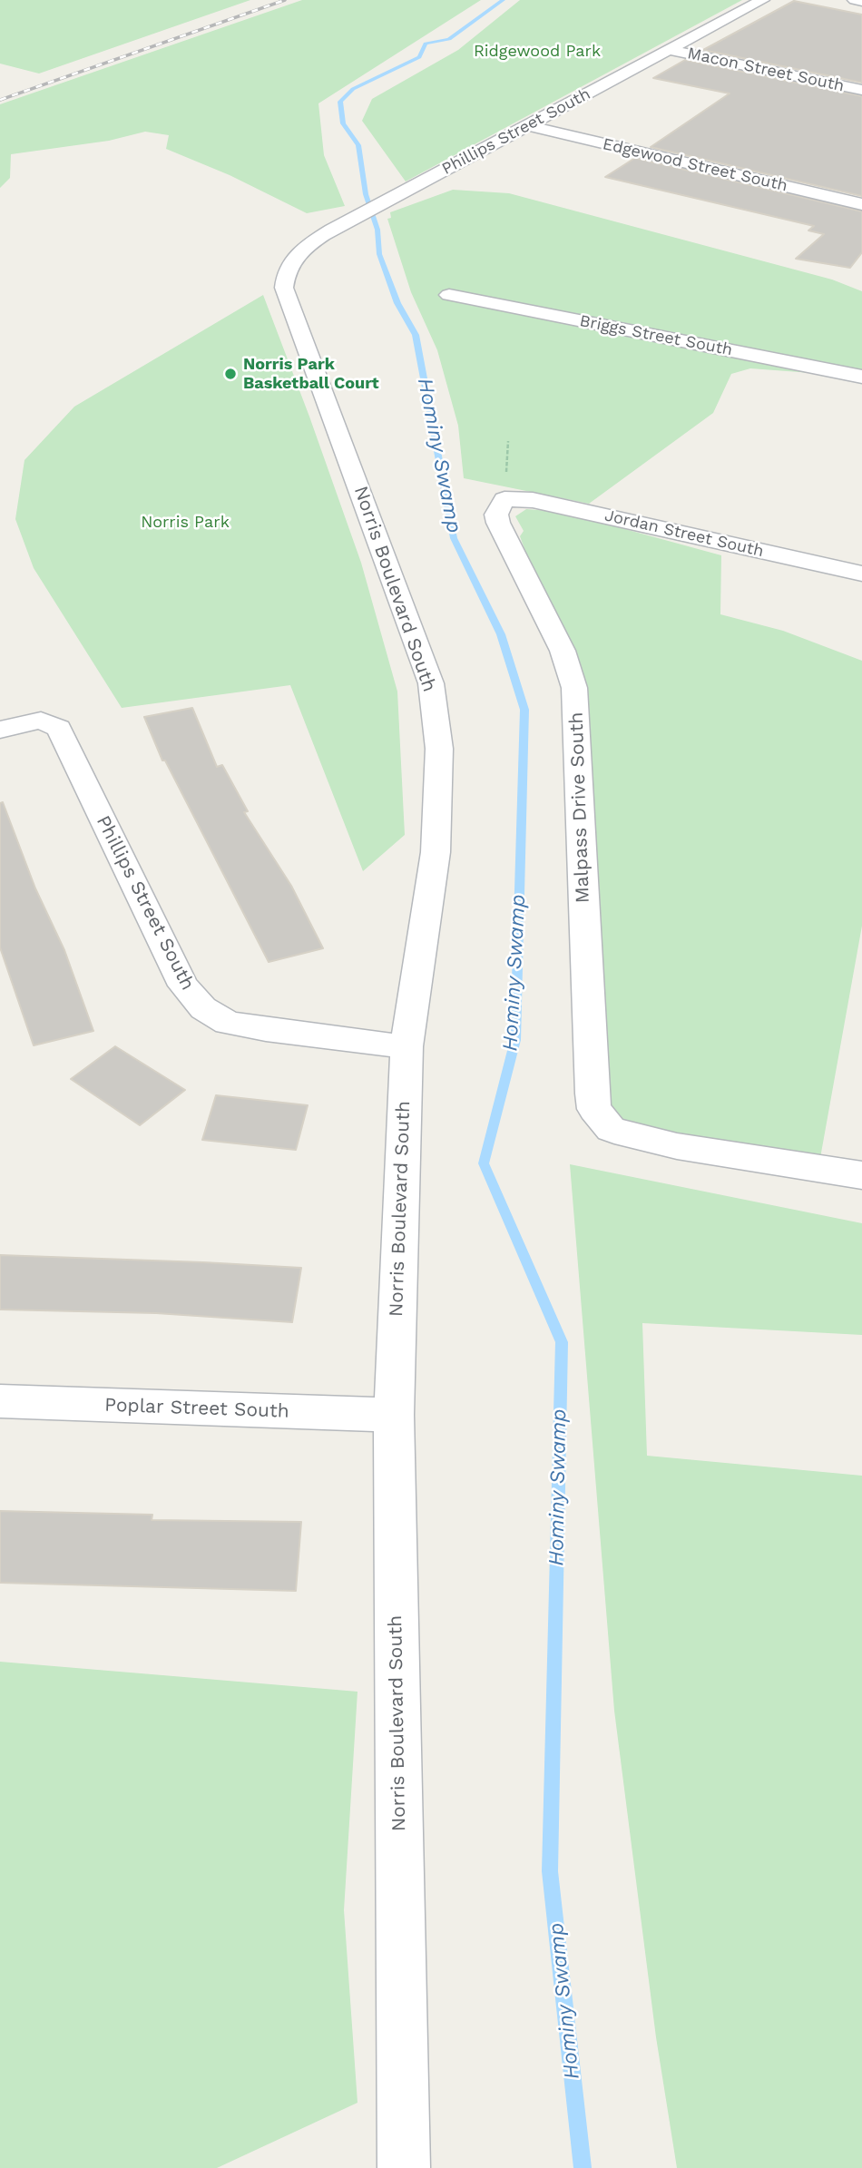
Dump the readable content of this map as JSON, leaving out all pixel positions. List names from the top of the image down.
{
  "streets": {
    "street": [
      "Macon Street South",
      "Phillips Street South",
      "Edgewood Street South",
      "Briggs Street South",
      "Jordan Street South",
      "Norris Boulevard South",
      "Malpass Drive South",
      "Poplar Street South"
    ]
  },
  "crossings": [
    ["Macon Street South", "Phillips Street South"],
    ["Phillips Street South", "Edgewood Street South"],
    ["Phillips Street South", "Norris Boulevard South"],
    ["Jordan Street South", "Malpass Drive South"],
    ["Norris Boulevard South", "Poplar Street South"]
  ],
  "water": ["Hominy Swamp"],
  "parks": ["Ridgewood Park", "Norris Park"],
  "places": ["Norris Park Basketball Court"]
}
